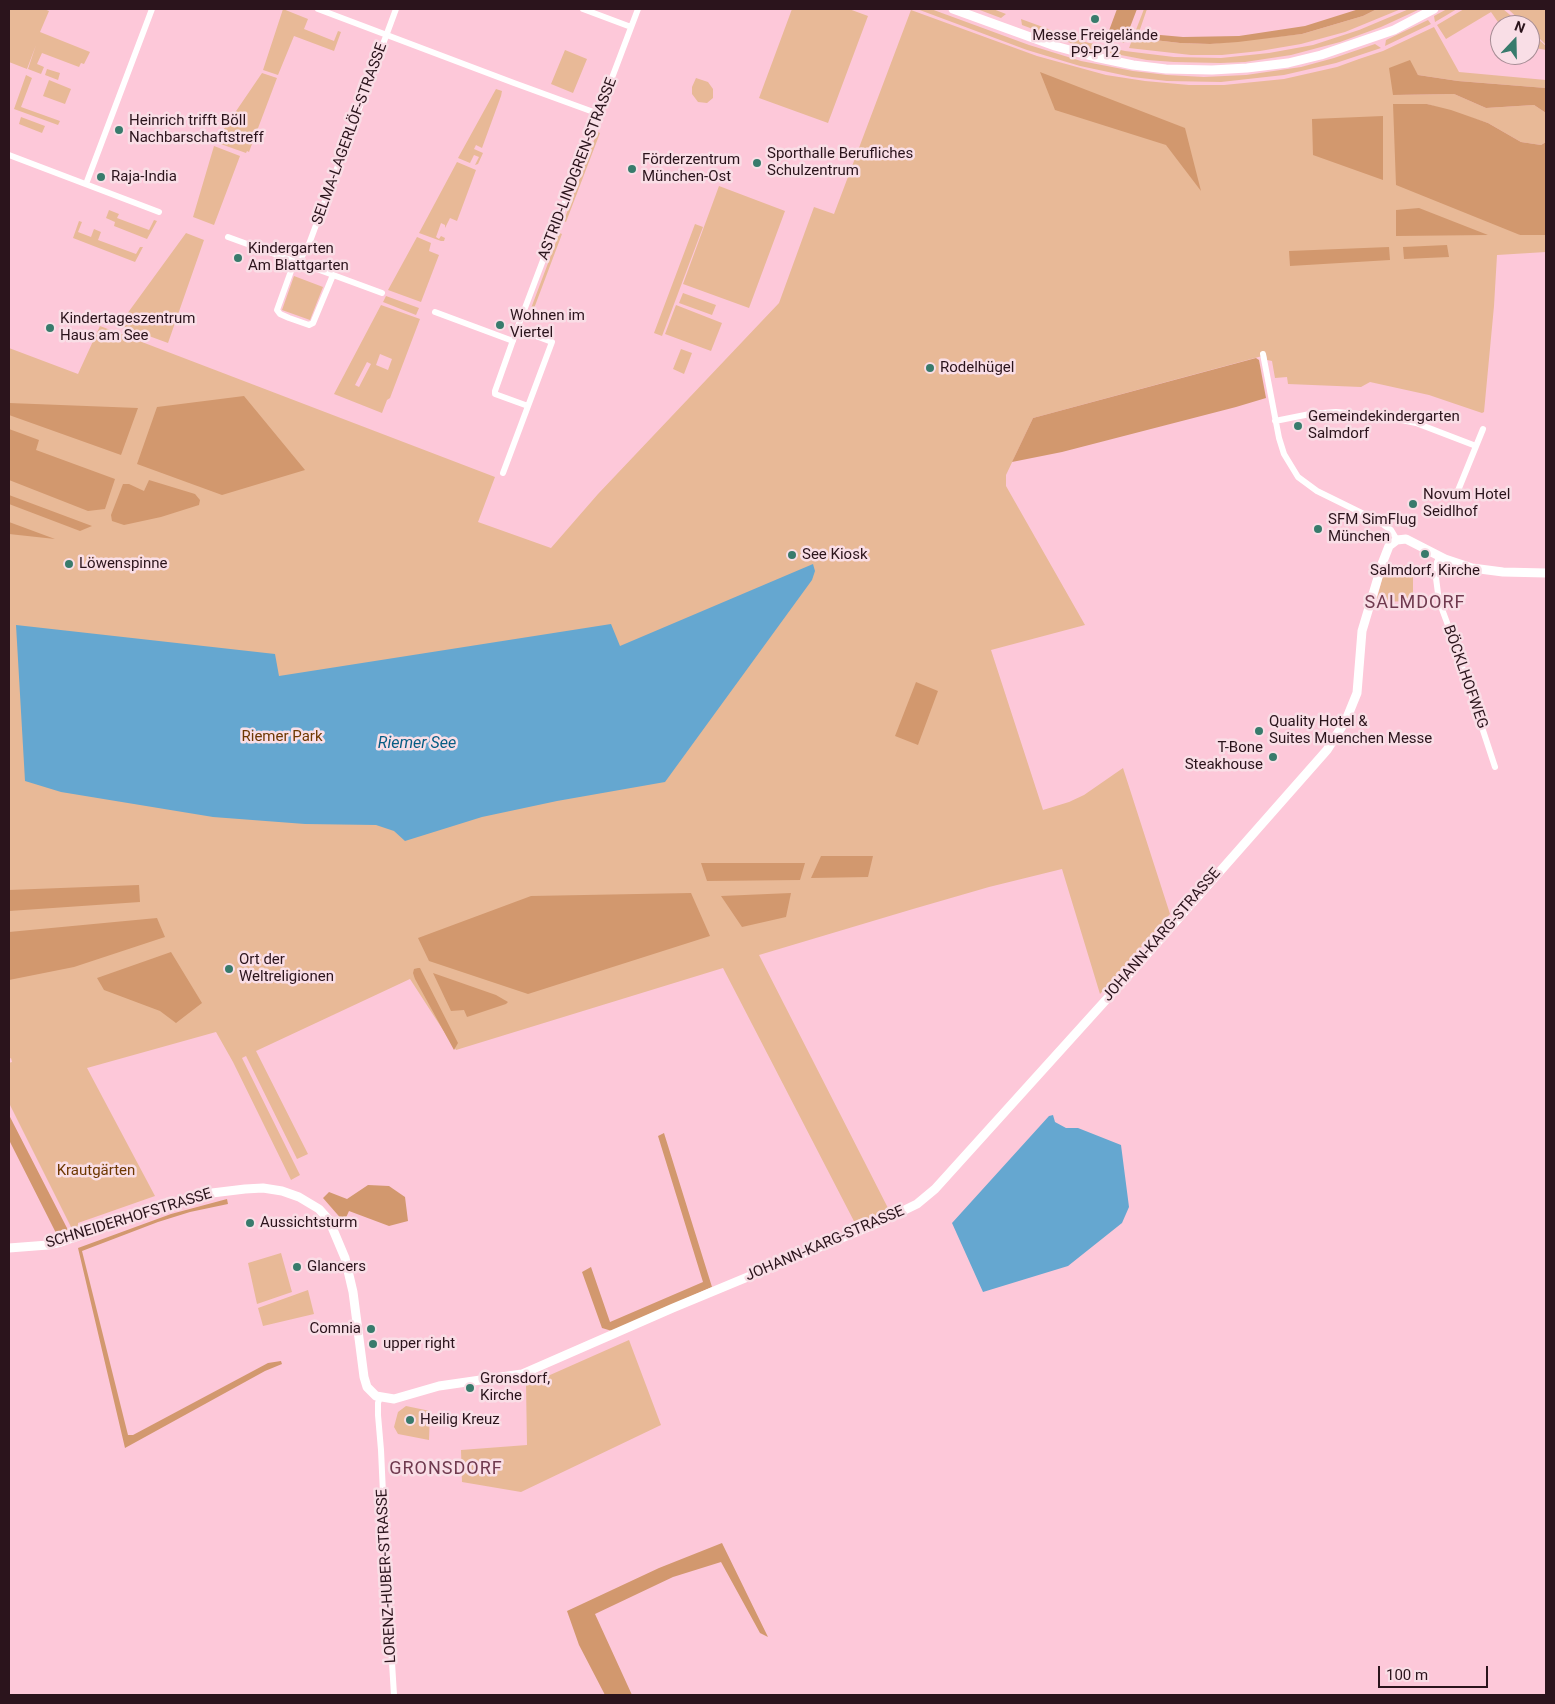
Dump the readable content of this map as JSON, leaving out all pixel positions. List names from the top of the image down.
{
  "streets": {
    "street": [
      "SELMA-LAGERLÖF-STRASSE",
      "ASTRID-LINDGREN-STRASSE",
      "BÖCKLHOFWEG",
      "JOHANN-KARG-STRASSE",
      "SCHNEIDERHOFSTRASSE",
      "LORENZ-HUBER-STRASSE"
    ]
  },
  "crossings": [
    ["JOHANN-KARG-STRASSE", "SCHNEIDERHOFSTRASSE"],
    ["JOHANN-KARG-STRASSE", "LORENZ-HUBER-STRASSE"],
    ["SCHNEIDERHOFSTRASSE", "LORENZ-HUBER-STRASSE"]
  ],
  "districts": ["SALMDORF", "GRONSDORF"],
  "water": ["Riemer See"],
  "parks": ["Riemer Park", "Krautgärten"],
  "places": [
    "Messe Freigelände P9-P12",
    "Heinrich trifft Böll Nachbarschaftstreff",
    "Sporthalle Berufliches Schulzentrum",
    "Förderzentrum München-Ost",
    "Raja-India",
    "Kindergarten Am Blattgarten",
    "Wohnen im Viertel",
    "Kindertageszentrum Haus am See",
    "Rodelhügel",
    "Gemeindekindergarten Salmdorf",
    "Novum Hotel Seidlhof",
    "SFM SimFlug München",
    "Salmdorf, Kirche",
    "See Kiosk",
    "Löwenspinne",
    "Quality Hotel & Suites Muenchen Messe",
    "T-Bone Steakhouse",
    "Ort der Weltreligionen",
    "Aussichtsturm",
    "Glancers",
    "Comnia",
    "upper right",
    "Gronsdorf, Kirche",
    "Heilig Kreuz"
  ],
  "scale_bar": "100 m",
  "north": "top"
}
